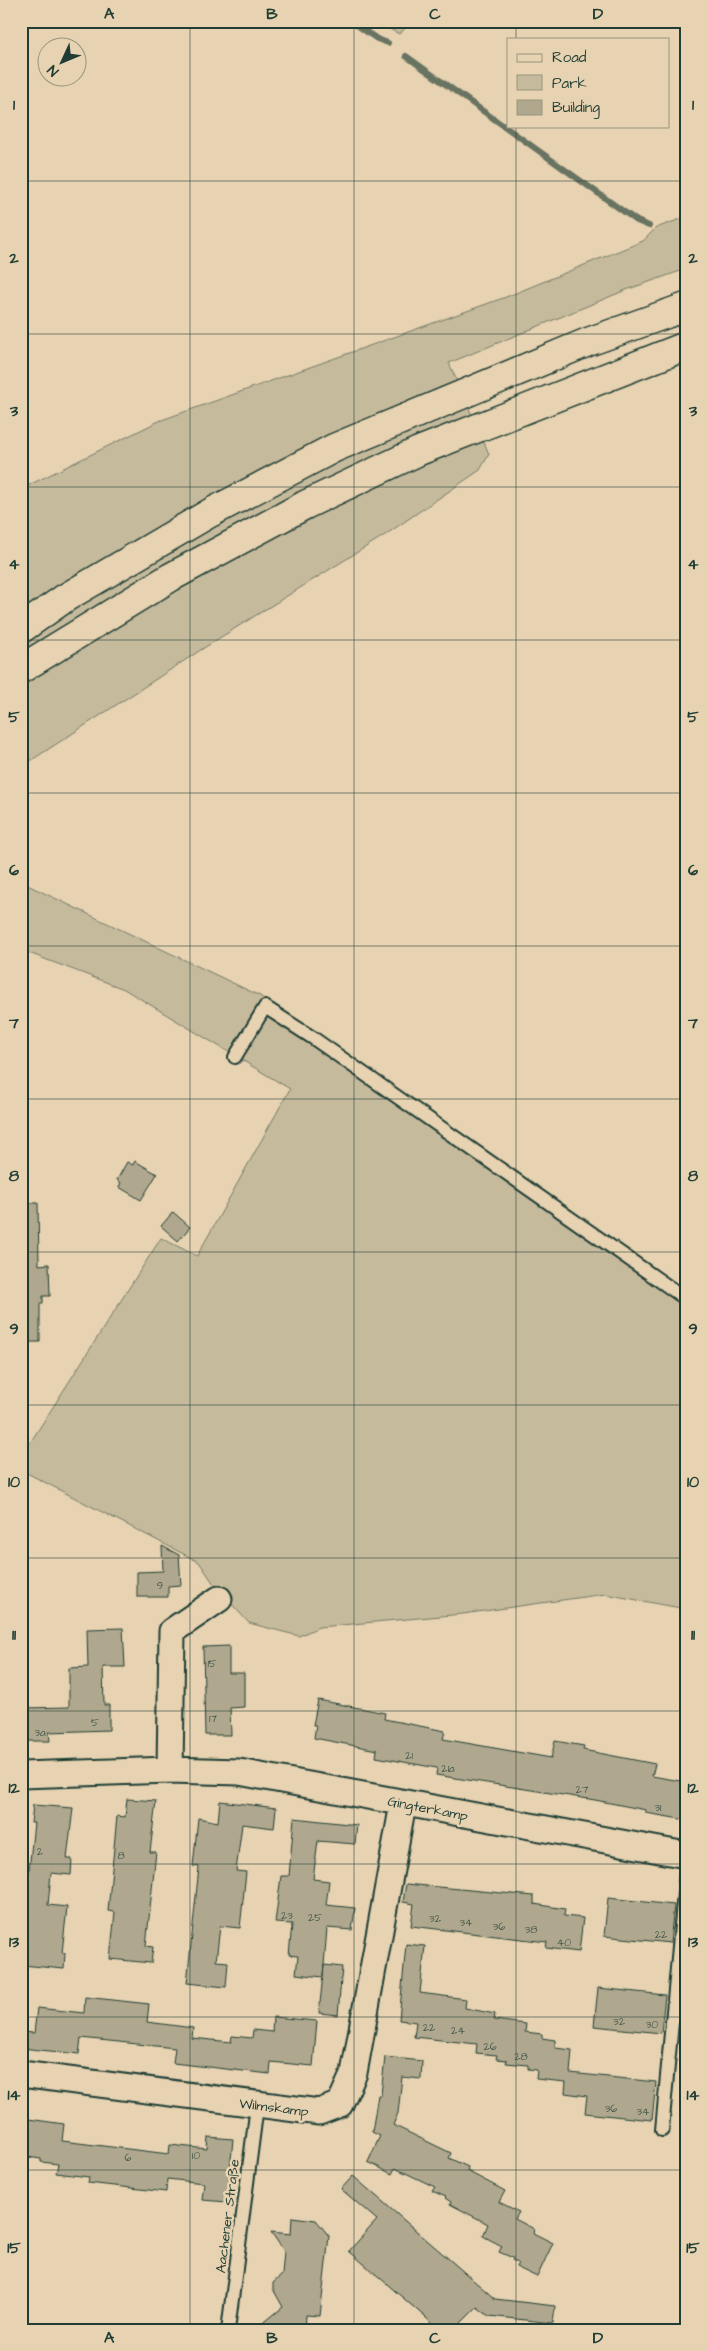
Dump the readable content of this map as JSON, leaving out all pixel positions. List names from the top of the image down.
{
  "streets": {
    "street": ["Gingterkamp", "Wilmskamp"],
    "lane": ["Aachener Straße"]
  },
  "crossings": [
    ["Gingterkamp", "Wilmskamp"],
    ["Wilmskamp", "Aachener Straße"]
  ],
  "house_numbers": [
    "9",
    "15",
    "17",
    "5",
    "3a",
    "21",
    "21a",
    "27",
    "31",
    "2",
    "8",
    "23",
    "25",
    "32",
    "34",
    "36",
    "38",
    "22",
    "40",
    "32",
    "30",
    "22",
    "24",
    "26",
    "28",
    "36",
    "34",
    "10",
    "6"
  ],
  "legend": ["Road", "Park", "Building"],
  "north": "bottom left",
  "grid": {
    "columns": [
      "A",
      "B",
      "C",
      "D"
    ],
    "rows": [
      "1",
      "2",
      "3",
      "4",
      "5",
      "6",
      "7",
      "8",
      "9",
      "10",
      "11",
      "12",
      "13",
      "14",
      "15"
    ]
  }
}
